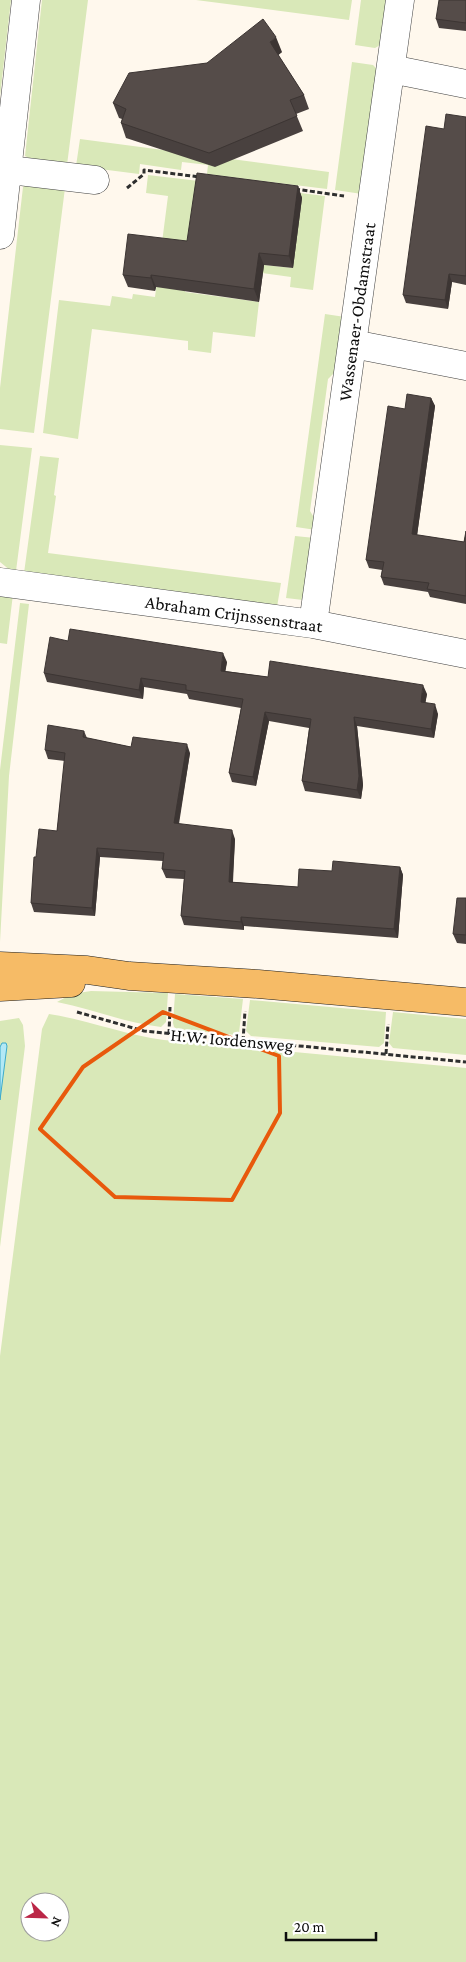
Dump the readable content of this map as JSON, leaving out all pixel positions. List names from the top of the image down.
{
  "streets": {
    "street": ["Wassenaer-Obdamstraat", "Abraham Crijnssenstraat"],
    "path": ["H.W. Iordensweg"]
  },
  "crossings": [
    ["Wassenaer-Obdamstraat", "Abraham Crijnssenstraat"]
  ],
  "scale_bar": "20 m",
  "north": "bottom right"
}
